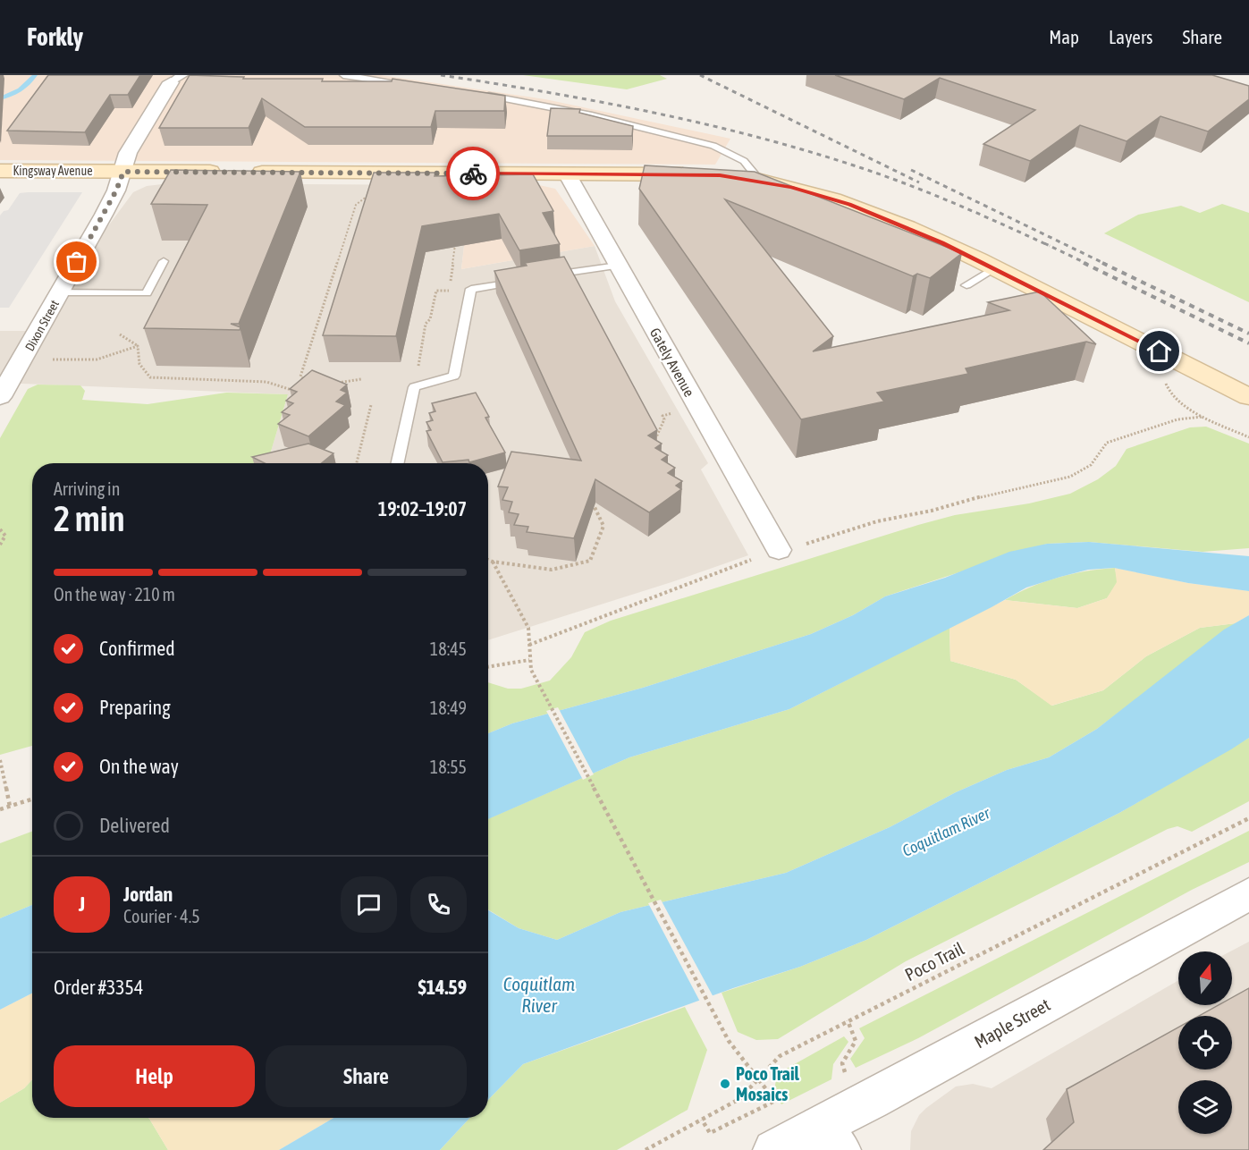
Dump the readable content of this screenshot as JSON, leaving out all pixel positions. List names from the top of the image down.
{
  "streets": {
    "main road": ["Kingsway Avenue"],
    "street": ["Dixon Street", "Gately Avenue", "Maple Street"],
    "path": ["Poco Trail"]
  },
  "crossings": [
    ["Kingsway Avenue", "Dixon Street"],
    ["Kingsway Avenue", "Gately Avenue"]
  ],
  "water": ["Coquitlam River"],
  "places": ["Poco Trail Mosaics"],
  "north": "top",
  "page": {
    "header": "Forkly",
    "nav": ["Map", "Layers", "Share"],
    "heading": ["2 min", "Arriving in", "19:02–19:07"],
    "panel": [
      "Jordan",
      "Courier · 4.5",
      "Order #3354",
      "$14.59"
    ],
    "bar": "On the way · 210 m",
    "list": [
      ["Confirmed", "18:45"],
      ["Preparing", "18:49"],
      ["On the way", "18:55"],
      "Delivered"
    ],
    "round": "J",
    "buttons": ["Help", "Share"]
  }
}
